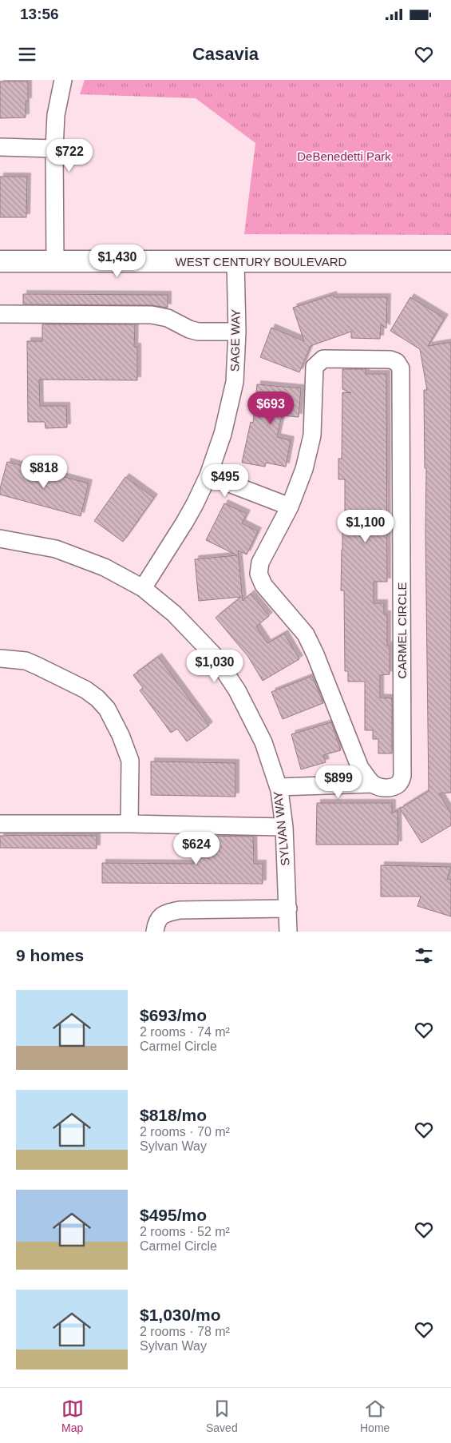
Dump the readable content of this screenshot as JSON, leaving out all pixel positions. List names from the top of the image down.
{
  "streets": {
    "street": [
      "WEST CENTURY BOULEVARD",
      "SAGE WAY",
      "CARMEL CIRCLE",
      "SYLVAN WAY"
    ]
  },
  "crossings": [
    ["WEST CENTURY BOULEVARD", "SAGE WAY"],
    ["SAGE WAY", "SYLVAN WAY"]
  ],
  "parks": ["DeBenedetti Park"],
  "page": {
    "status": "13:56",
    "header": "Casavia",
    "price": [
      "$722",
      "$1,430",
      "$693",
      "$818",
      "$495",
      "$1,100",
      "$1,030",
      "$899",
      "$624"
    ],
    "heading": "9 homes",
    "list": [
      {
        "name": "$693/mo",
        "note": "2 rooms · 74 m² · Carmel Circle"
      },
      {
        "name": "$818/mo",
        "note": "2 rooms · 70 m² · Sylvan Way"
      },
      {
        "name": "$495/mo",
        "note": "2 rooms · 52 m² · Carmel Circle"
      },
      {
        "name": "$1,030/mo",
        "note": "2 rooms · 78 m² · Sylvan Way"
      }
    ],
    "tabs": ["Map", "Saved", "Home"]
  }
}
